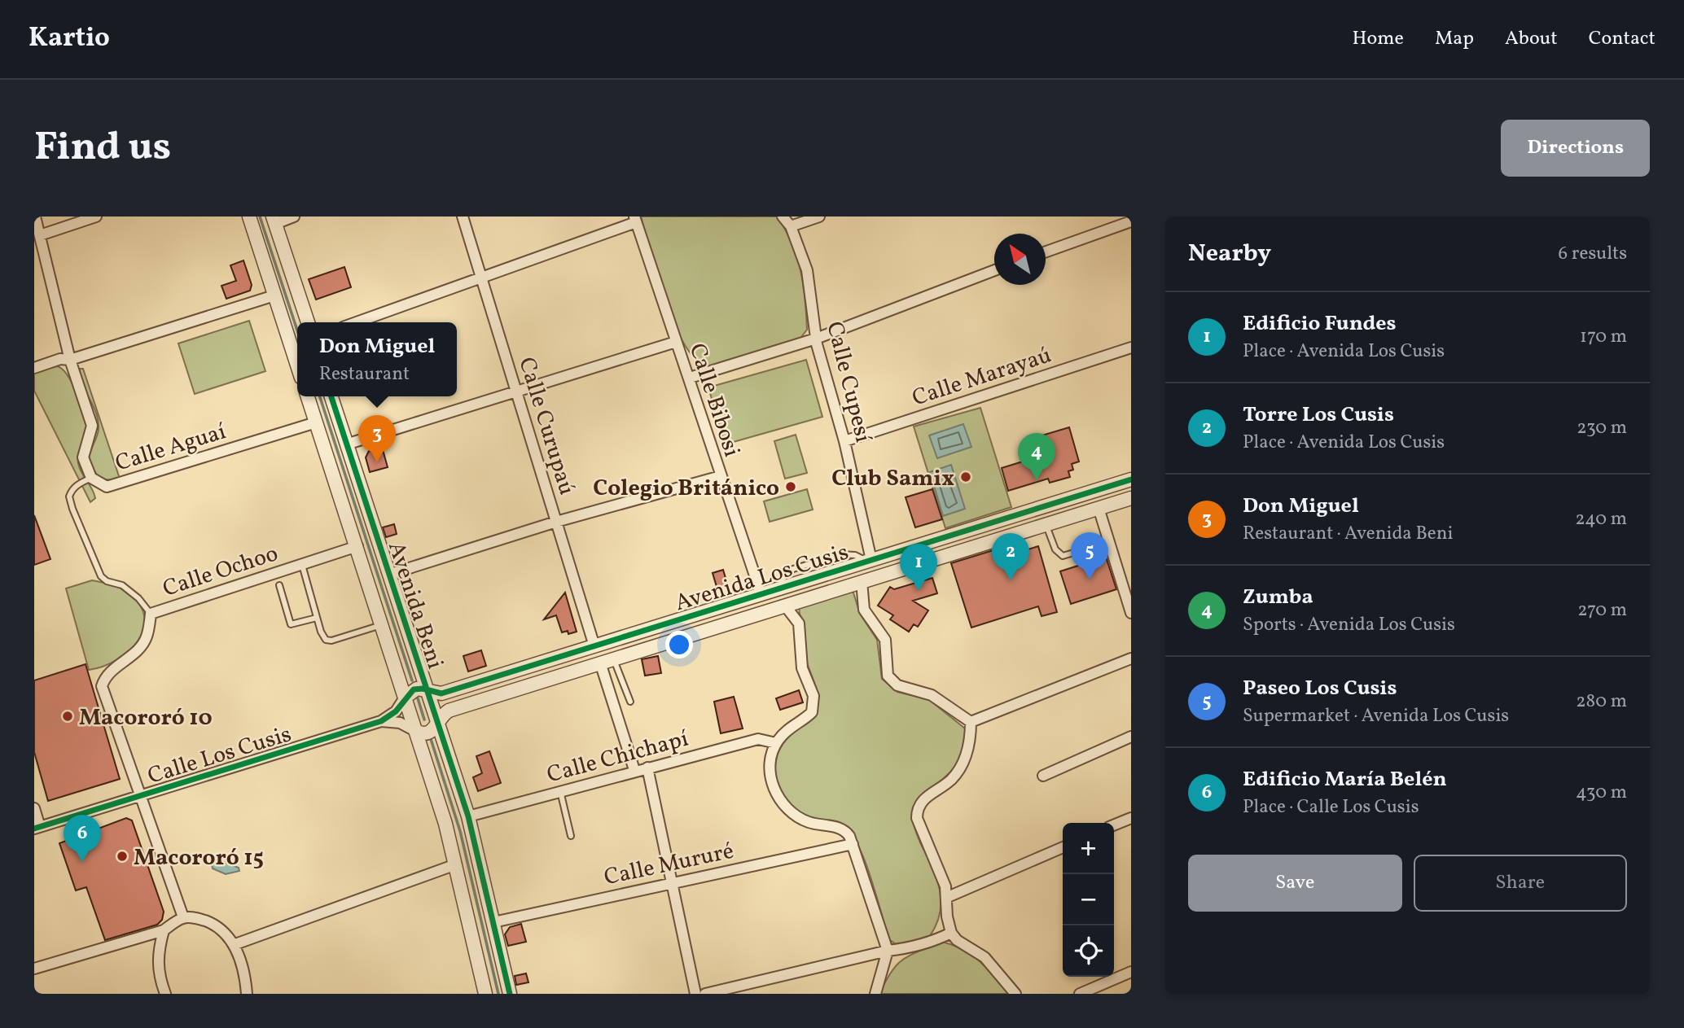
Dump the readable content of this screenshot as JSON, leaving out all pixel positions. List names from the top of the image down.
{
  "streets": {
    "street": [
      "Calle Marayaú",
      "Calle Cupesí",
      "Calle Bibosi",
      "Calle Curupaú",
      "Calle Aguaí",
      "Calle Ochoo",
      "Avenida Los Cusis",
      "Avenida Beni",
      "Calle Los Cusis",
      "Calle Chichapí",
      "Calle Mururé"
    ]
  },
  "crossings": [
    ["Calle Marayaú", "Calle Cupesí"],
    ["Calle Cupesí", "Avenida Los Cusis"],
    ["Calle Bibosi", "Avenida Los Cusis"],
    ["Calle Curupaú", "Avenida Los Cusis"],
    ["Calle Aguaí", "Avenida Beni"],
    ["Calle Ochoo", "Avenida Beni"],
    ["Calle Ochoo", "Calle Los Cusis"],
    ["Avenida Los Cusis", "Avenida Beni"],
    ["Avenida Los Cusis", "Calle Los Cusis"],
    ["Avenida Beni", "Calle Los Cusis"],
    ["Avenida Beni", "Calle Chichapí"],
    ["Avenida Beni", "Calle Mururé"]
  ],
  "places": [
    "Club Samix",
    "Colegio Británico",
    "Macororó 10",
    "Macororó 15"
  ],
  "north": "top left",
  "page": {
    "header": "Kartio",
    "nav": [
      "Home",
      "Map",
      "About",
      "Contact"
    ],
    "buttons": [
      "Directions",
      ["Save", "Share"]
    ],
    "title": "Find us",
    "heading": ["Nearby", "6 results"],
    "list": [
      {
        "mark": "1",
        "name": "Edificio Fundes",
        "note": "Place · Avenida Los Cusis",
        "value": "170 m"
      },
      {
        "mark": "2",
        "name": "Torre Los Cusis",
        "note": "Place · Avenida Los Cusis",
        "value": "230 m"
      },
      {
        "mark": "3",
        "name": "Don Miguel",
        "note": "Restaurant · Avenida Beni",
        "value": "240 m"
      },
      {
        "mark": "4",
        "name": "Zumba",
        "note": "Sports · Avenida Los Cusis",
        "value": "270 m"
      },
      {
        "mark": "5",
        "name": "Paseo Los Cusis",
        "note": "Supermarket · Avenida Los Cusis",
        "value": "280 m"
      },
      {
        "mark": "6",
        "name": "Edificio María Belén",
        "note": "Place · Calle Los Cusis",
        "value": "430 m"
      }
    ],
    "popup": ["Don Miguel", "Restaurant"],
    "pins": [
      "3",
      "4",
      "5",
      "2",
      "1",
      "6"
    ],
    "map_buttons": ["+", "−"]
  }
}
